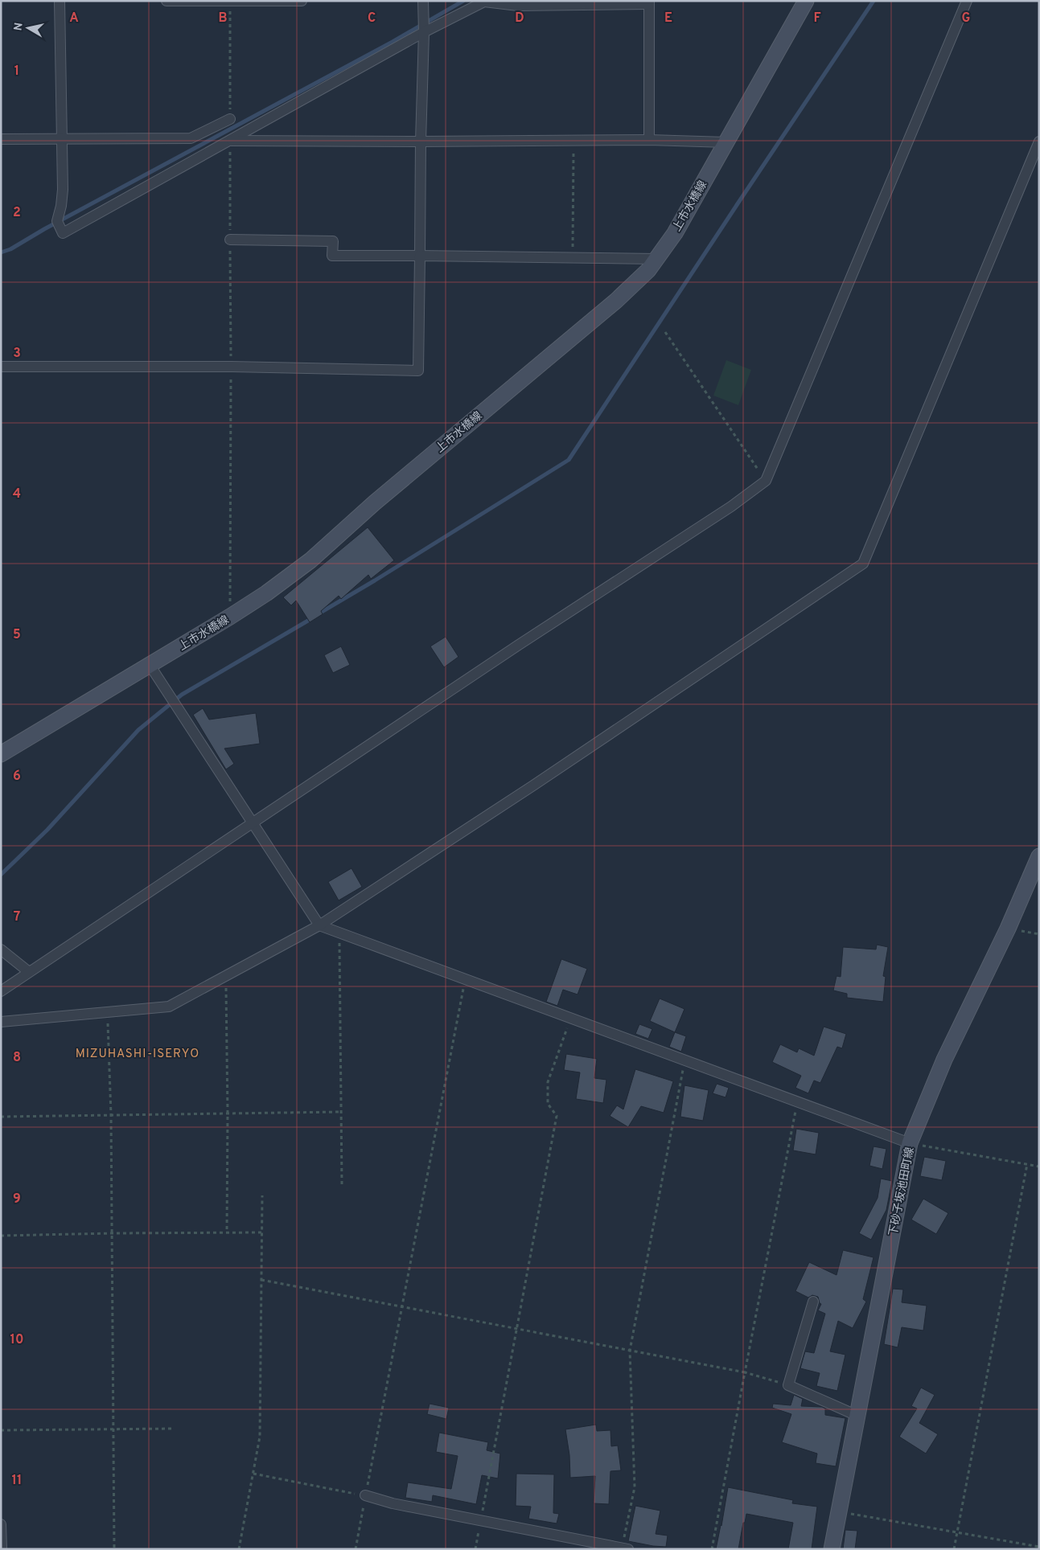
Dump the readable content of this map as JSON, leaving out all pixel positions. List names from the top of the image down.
{
  "streets": {
    "main road": ["上市水橋線", "下砂子坂池田町線"]
  },
  "districts": ["MIZUHASHI-ISERYO"],
  "north": "left",
  "grid": {
    "columns": [
      "A",
      "B",
      "C",
      "D",
      "E",
      "F",
      "G"
    ],
    "rows": [
      "1",
      "2",
      "3",
      "4",
      "5",
      "6",
      "7",
      "8",
      "9",
      "10",
      "11"
    ]
  }
}
